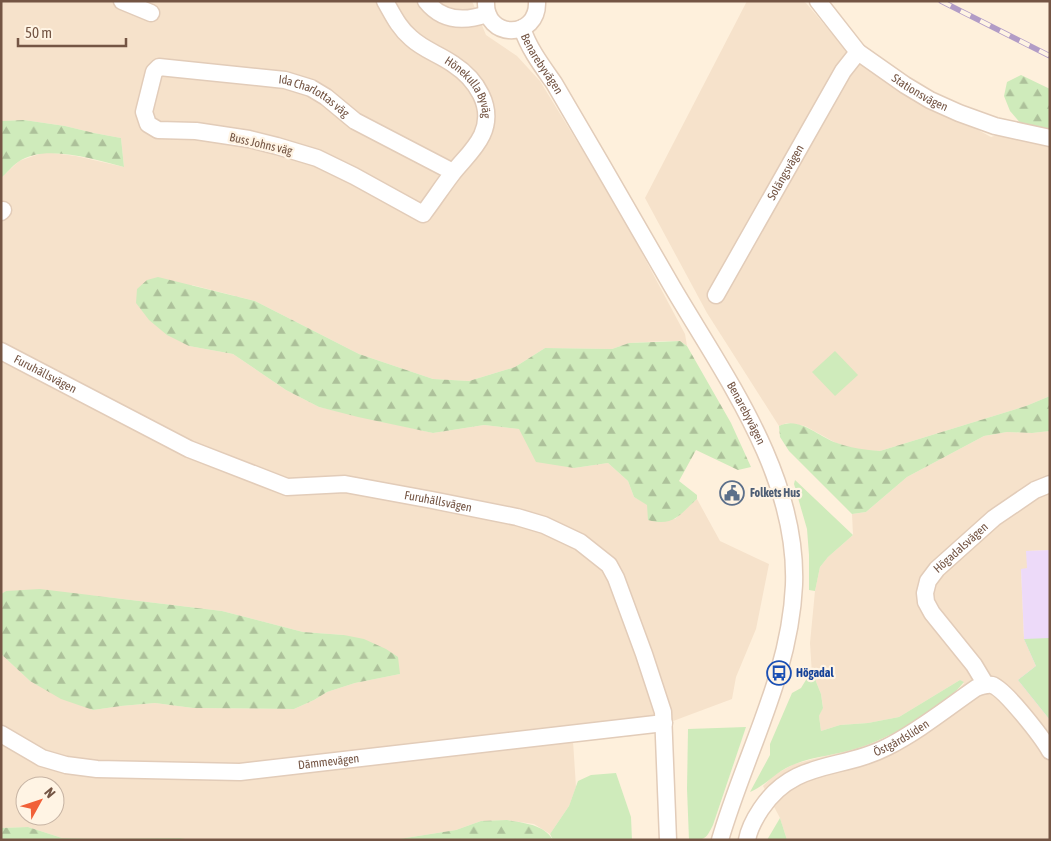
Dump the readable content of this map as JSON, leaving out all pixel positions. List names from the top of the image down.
{
  "streets": {
    "street": [
      "Benarebyvägen",
      "Hönekulla Byväg",
      "Stationsvägen",
      "Ida Charlottas väg",
      "Buss Johns väg",
      "Solängsvägen",
      "Furuhällsvägen",
      "Högadalsvägen",
      "Östgårdsliden",
      "Dämmevägen"
    ]
  },
  "crossings": [
    ["Hönekulla Byväg", "Ida Charlottas väg"],
    ["Hönekulla Byväg", "Buss Johns väg"],
    ["Stationsvägen", "Solängsvägen"],
    ["Ida Charlottas väg", "Buss Johns väg"],
    ["Furuhällsvägen", "Dämmevägen"],
    ["Högadalsvägen", "Östgårdsliden"]
  ],
  "places": {
    "public building": ["Folkets Hus"],
    "bus stop": ["Högadal"]
  },
  "scale_bar": "50 m",
  "north": "top right"
}
